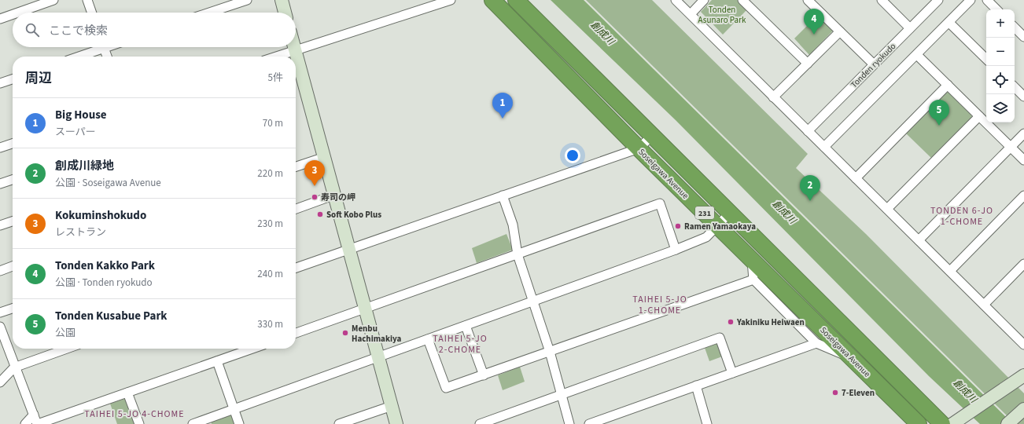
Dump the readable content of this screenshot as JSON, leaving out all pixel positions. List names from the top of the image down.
{
  "streets": {
    "highway": ["Soseigawa Avenue", "231"],
    "street": ["Tonden ryokudo"]
  },
  "districts": [
    "TONDEN 6-JO 1-CHOME",
    "TAIHEI 5-JO 1-CHOME",
    "TAIHEI 5-JO 2-CHOME",
    "TAIHEI 5-JO 4-CHOME"
  ],
  "water": ["創成川"],
  "parks": ["Tonden Asunaro Park"],
  "places": [
    "寿司の岬",
    "Soft Kobo Plus",
    "Ramen Yamaokaya",
    "Yakiniku Heiwaen",
    "Menbu Hachimakiya",
    "7-Eleven"
  ],
  "page": {
    "pins": [
      "4",
      "1",
      "5",
      "3",
      "2"
    ],
    "map_buttons": ["+", "−"],
    "search": "ここで検索",
    "heading": ["周辺", "5件"],
    "list": [
      {
        "mark": "1",
        "name": "Big House",
        "note": "スーパー",
        "value": "70 m"
      },
      {
        "mark": "2",
        "name": "創成川緑地",
        "note": "公園 · Soseigawa Avenue",
        "value": "220 m"
      },
      {
        "mark": "3",
        "name": "Kokuminshokudo",
        "note": "レストラン",
        "value": "230 m"
      },
      {
        "mark": "4",
        "name": "Tonden Kakko Park",
        "note": "公園 · Tonden ryokudo",
        "value": "240 m"
      },
      {
        "mark": "5",
        "name": "Tonden Kusabue Park",
        "note": "公園",
        "value": "330 m"
      }
    ]
  }
}
